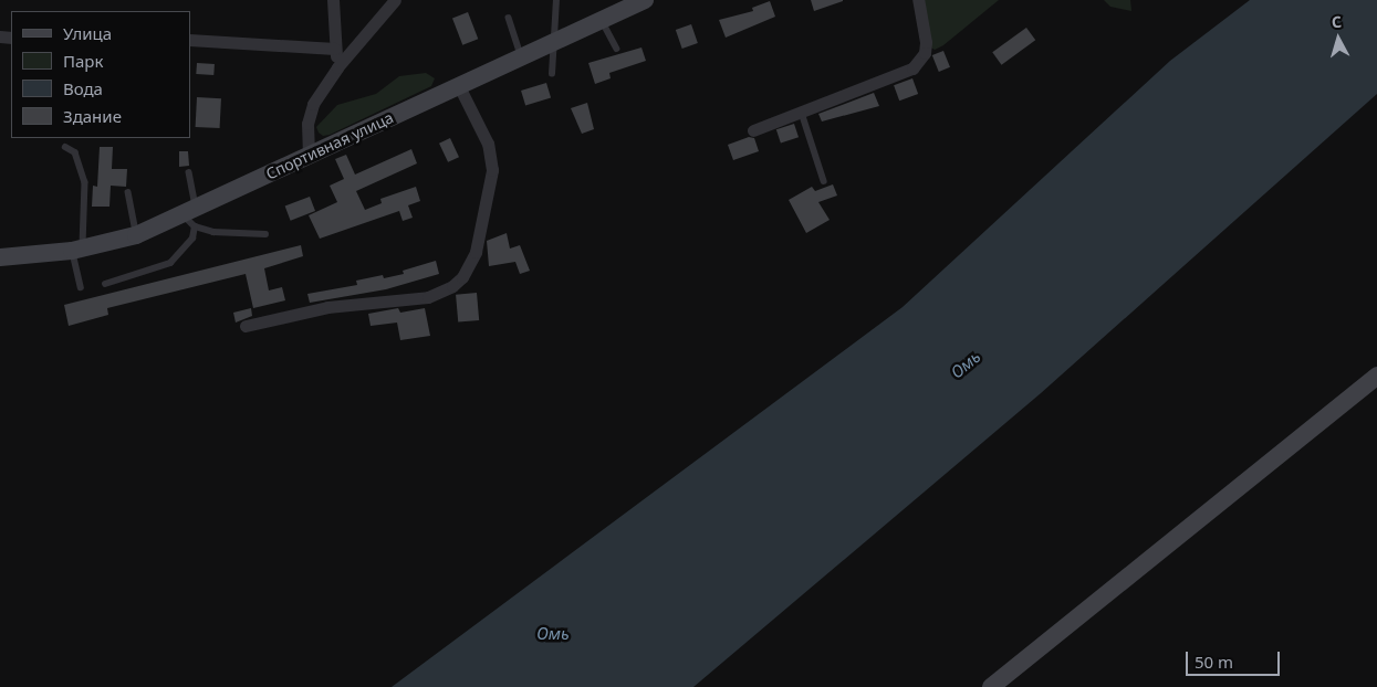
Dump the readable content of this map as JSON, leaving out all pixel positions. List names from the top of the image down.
{
  "streets": {
    "street": ["Спортивная улица"]
  },
  "water": ["Омь"],
  "legend": [
    "Улица",
    "Парк",
    "Вода",
    "Здание"
  ],
  "scale_bar": "50 m",
  "north": "top"
}
